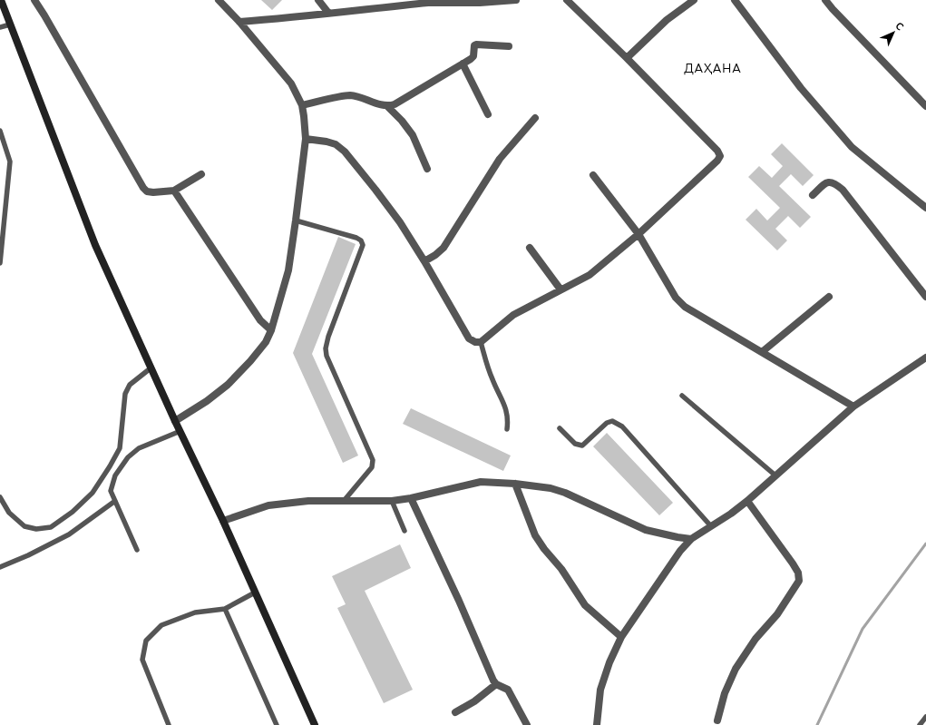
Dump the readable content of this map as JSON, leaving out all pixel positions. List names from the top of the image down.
{
  "districts": ["ДАҲАНА"],
  "north": "top right"
}
